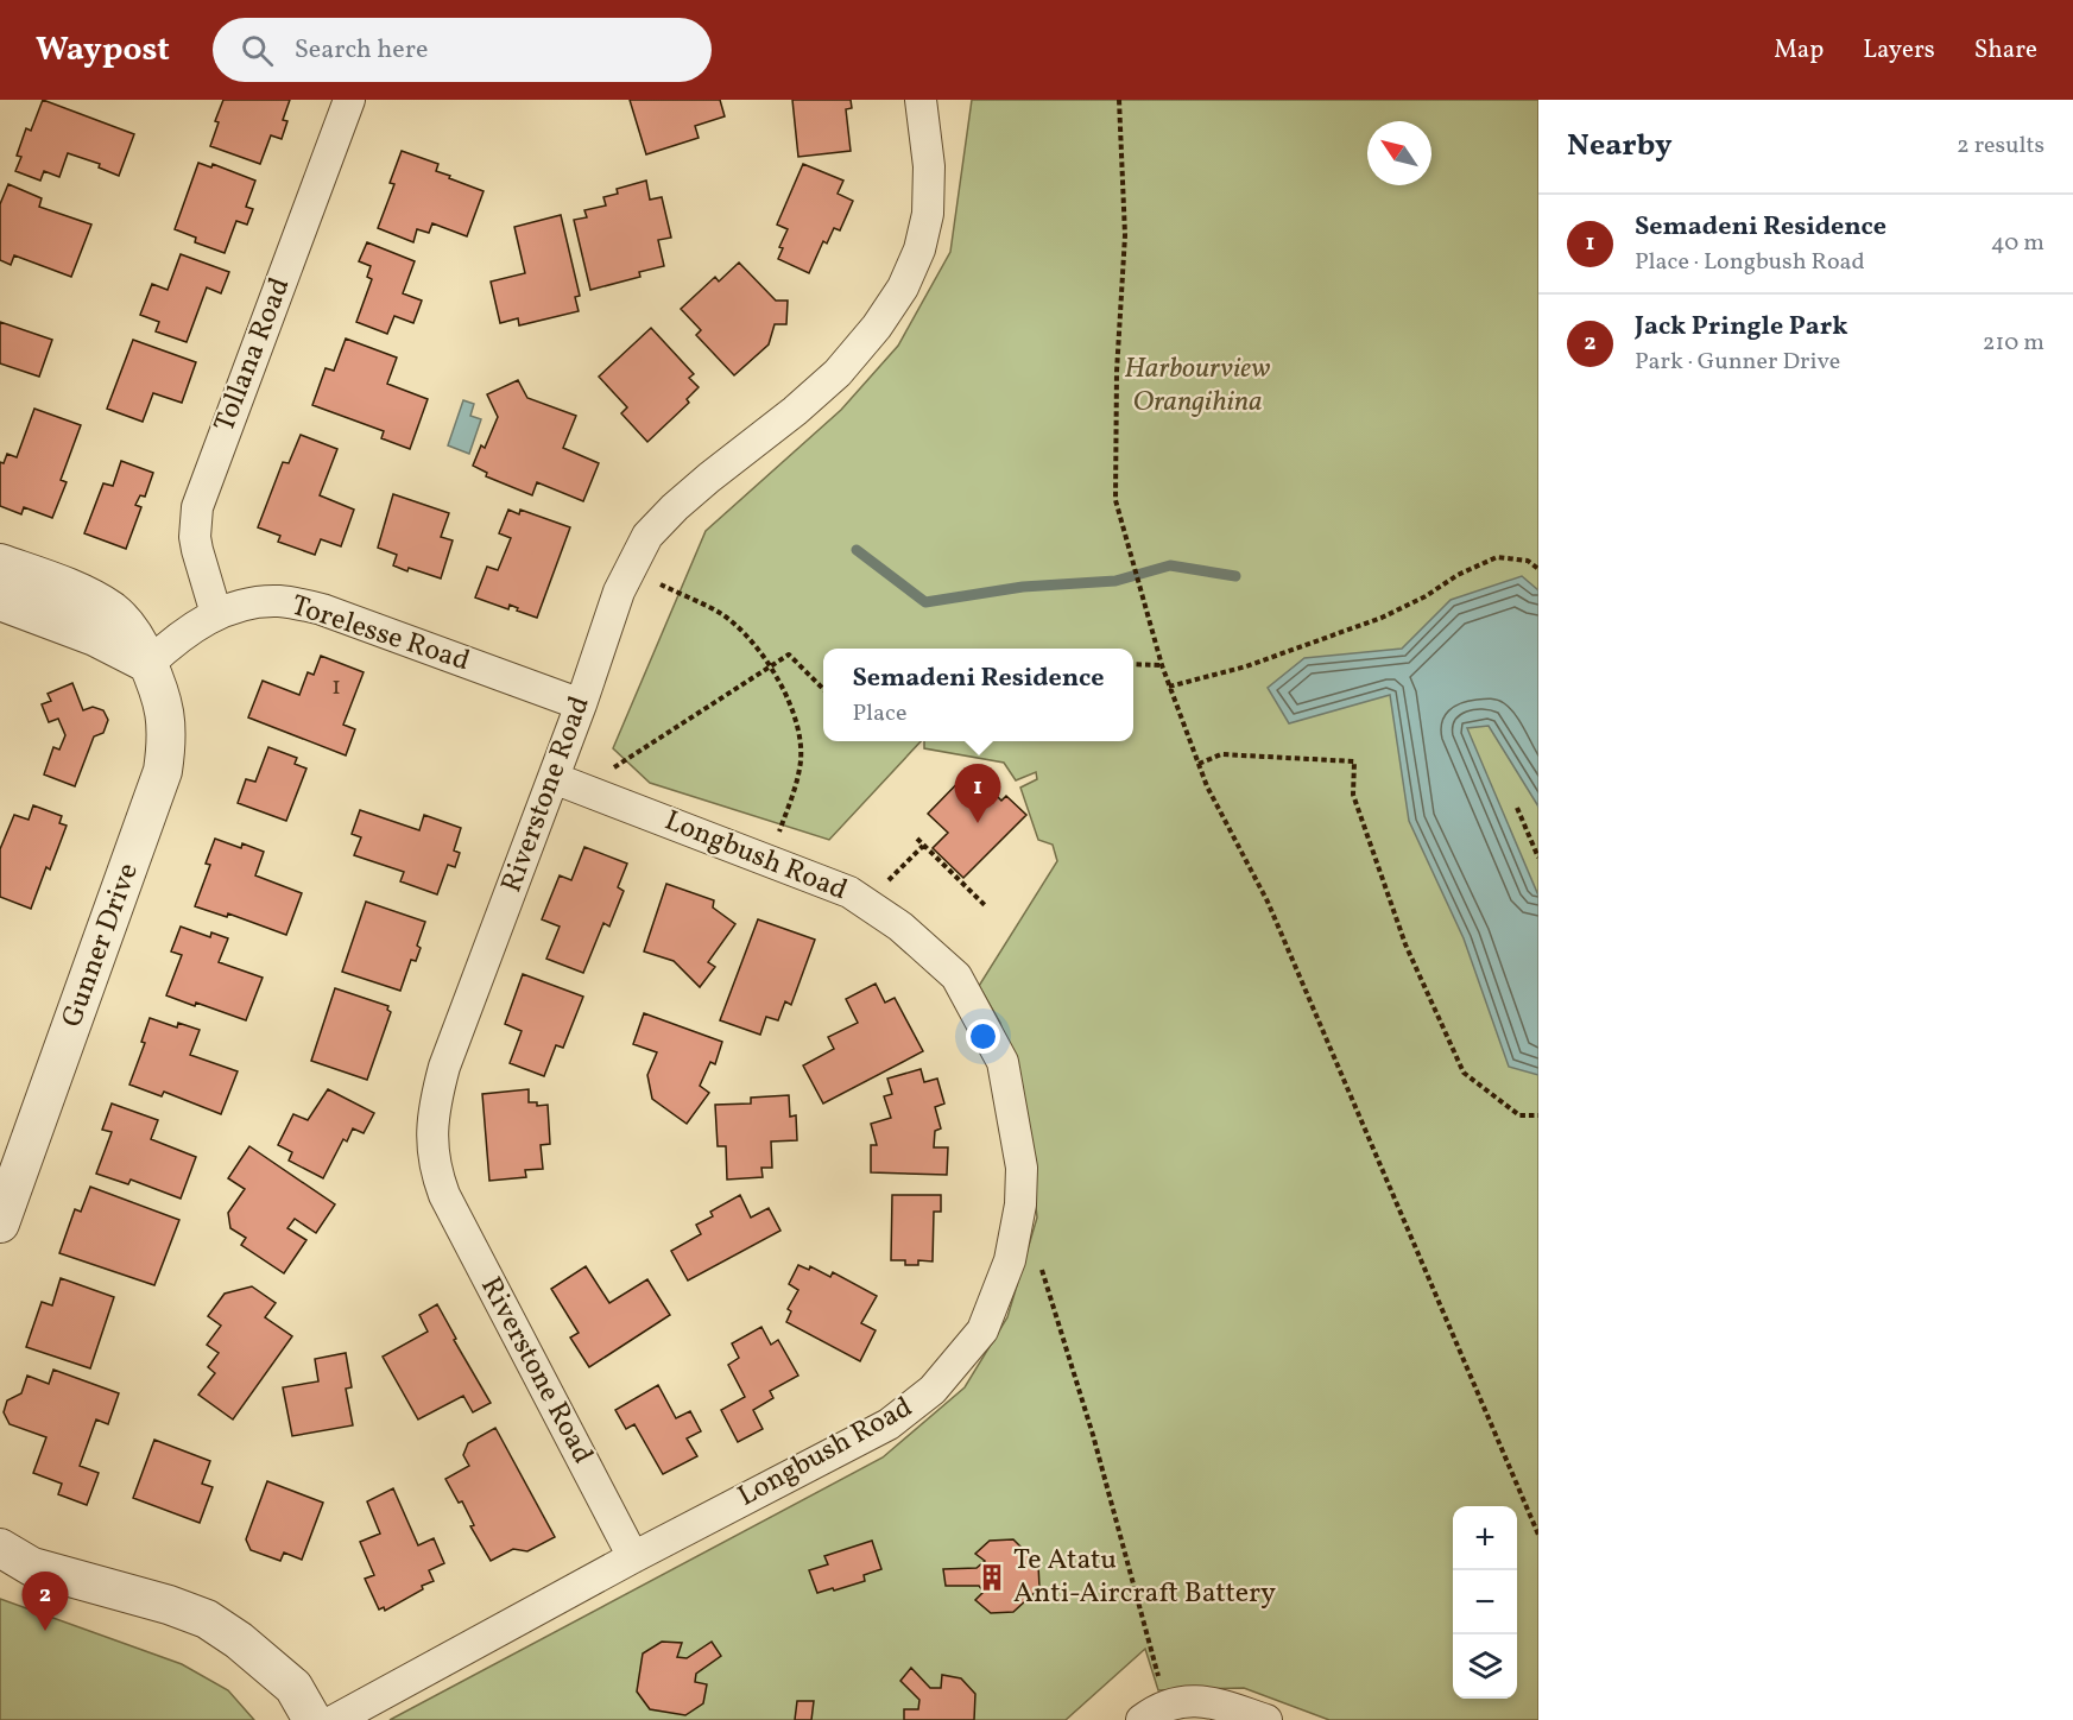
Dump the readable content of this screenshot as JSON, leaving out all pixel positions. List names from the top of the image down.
{
  "streets": {
    "street": [
      "Tollana Road",
      "Torelesse Road",
      "Riverstone Road",
      "Longbush Road",
      "Gunner Drive"
    ]
  },
  "crossings": [
    ["Tollana Road", "Torelesse Road"],
    ["Torelesse Road", "Riverstone Road"],
    ["Torelesse Road", "Gunner Drive"],
    ["Riverstone Road", "Longbush Road"]
  ],
  "parks": ["Harbourview Orangihina"],
  "places": {
    "building": ["Te Atatu Anti-Aircraft Battery"]
  },
  "house_numbers": ["1"],
  "north": "top left",
  "page": {
    "header": "Waypost",
    "search": "Search here",
    "nav": ["Map", "Layers", "Share"],
    "heading": ["Nearby", "2 results"],
    "list": [
      {
        "mark": "1",
        "name": "Semadeni Residence",
        "note": "Place · Longbush Road",
        "value": "40 m"
      },
      {
        "mark": "2",
        "name": "Jack Pringle Park",
        "note": "Park · Gunner Drive",
        "value": "210 m"
      }
    ],
    "popup": ["Semadeni Residence", "Place"],
    "pins": ["1", "2"],
    "map_buttons": ["+", "−"]
  }
}
